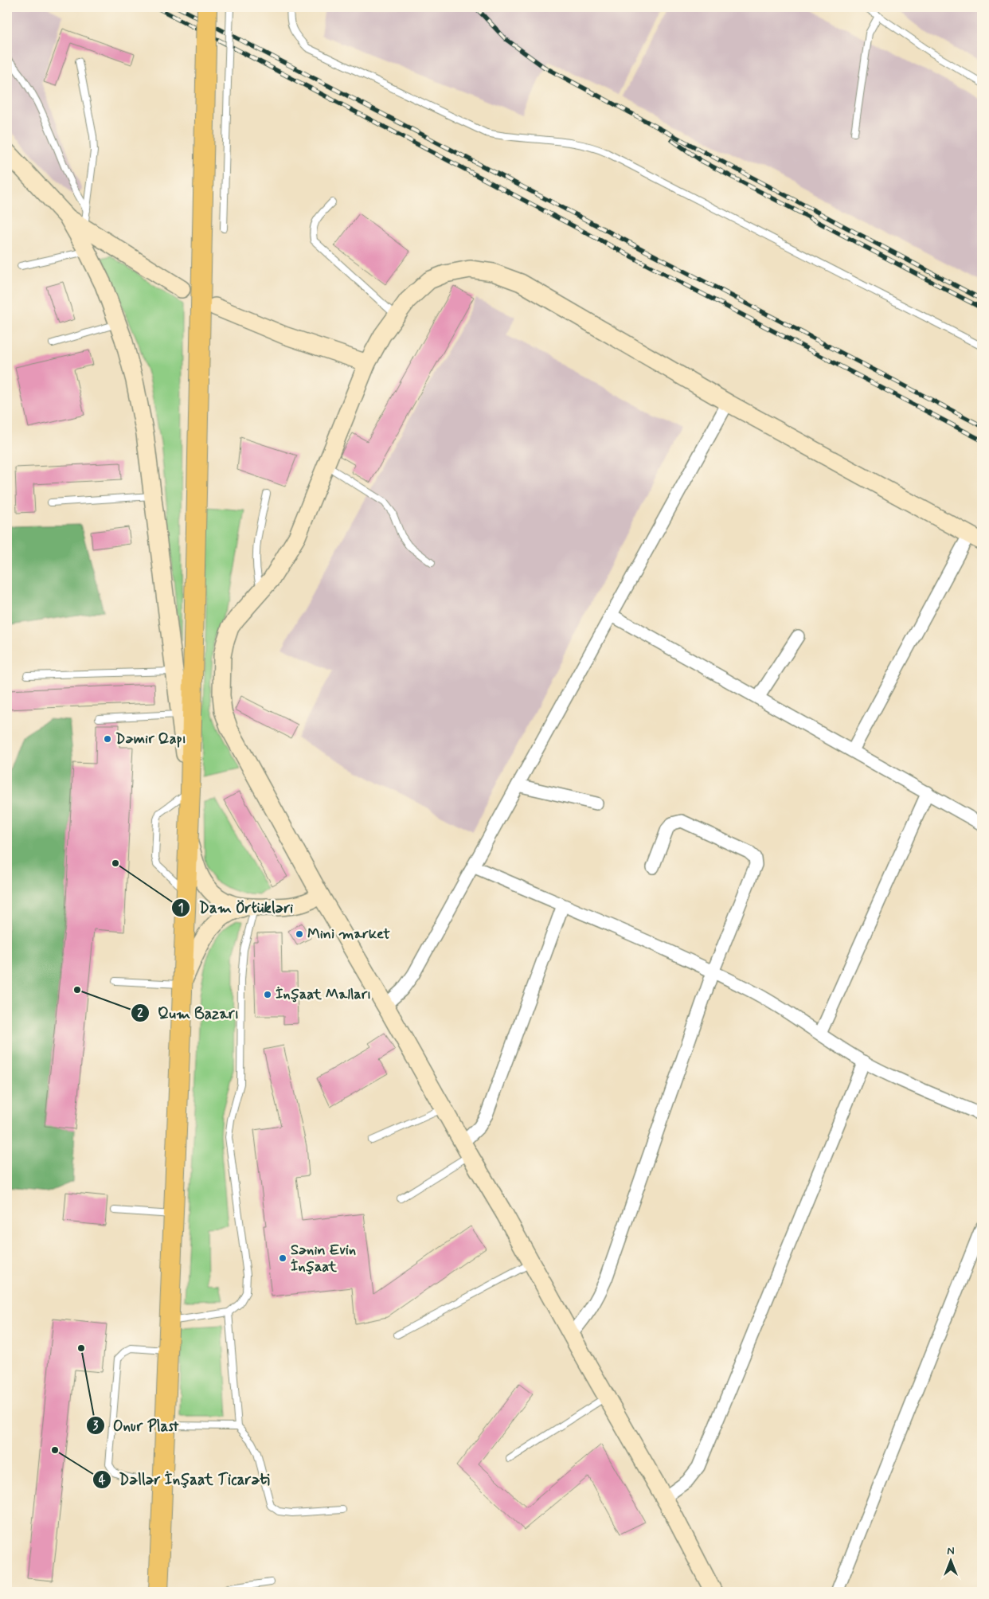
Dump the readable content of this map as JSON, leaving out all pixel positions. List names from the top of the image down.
{
  "places": [
    "Dəmir Qapı",
    "Dam Örtükləri",
    "Mini market",
    "Qum Bazarı",
    "İnşaat Malları",
    "Sənin Evin İnşaat",
    "Onur Plast",
    "Dəllər İnşaat Ticarəti"
  ],
  "north": "top"
}
